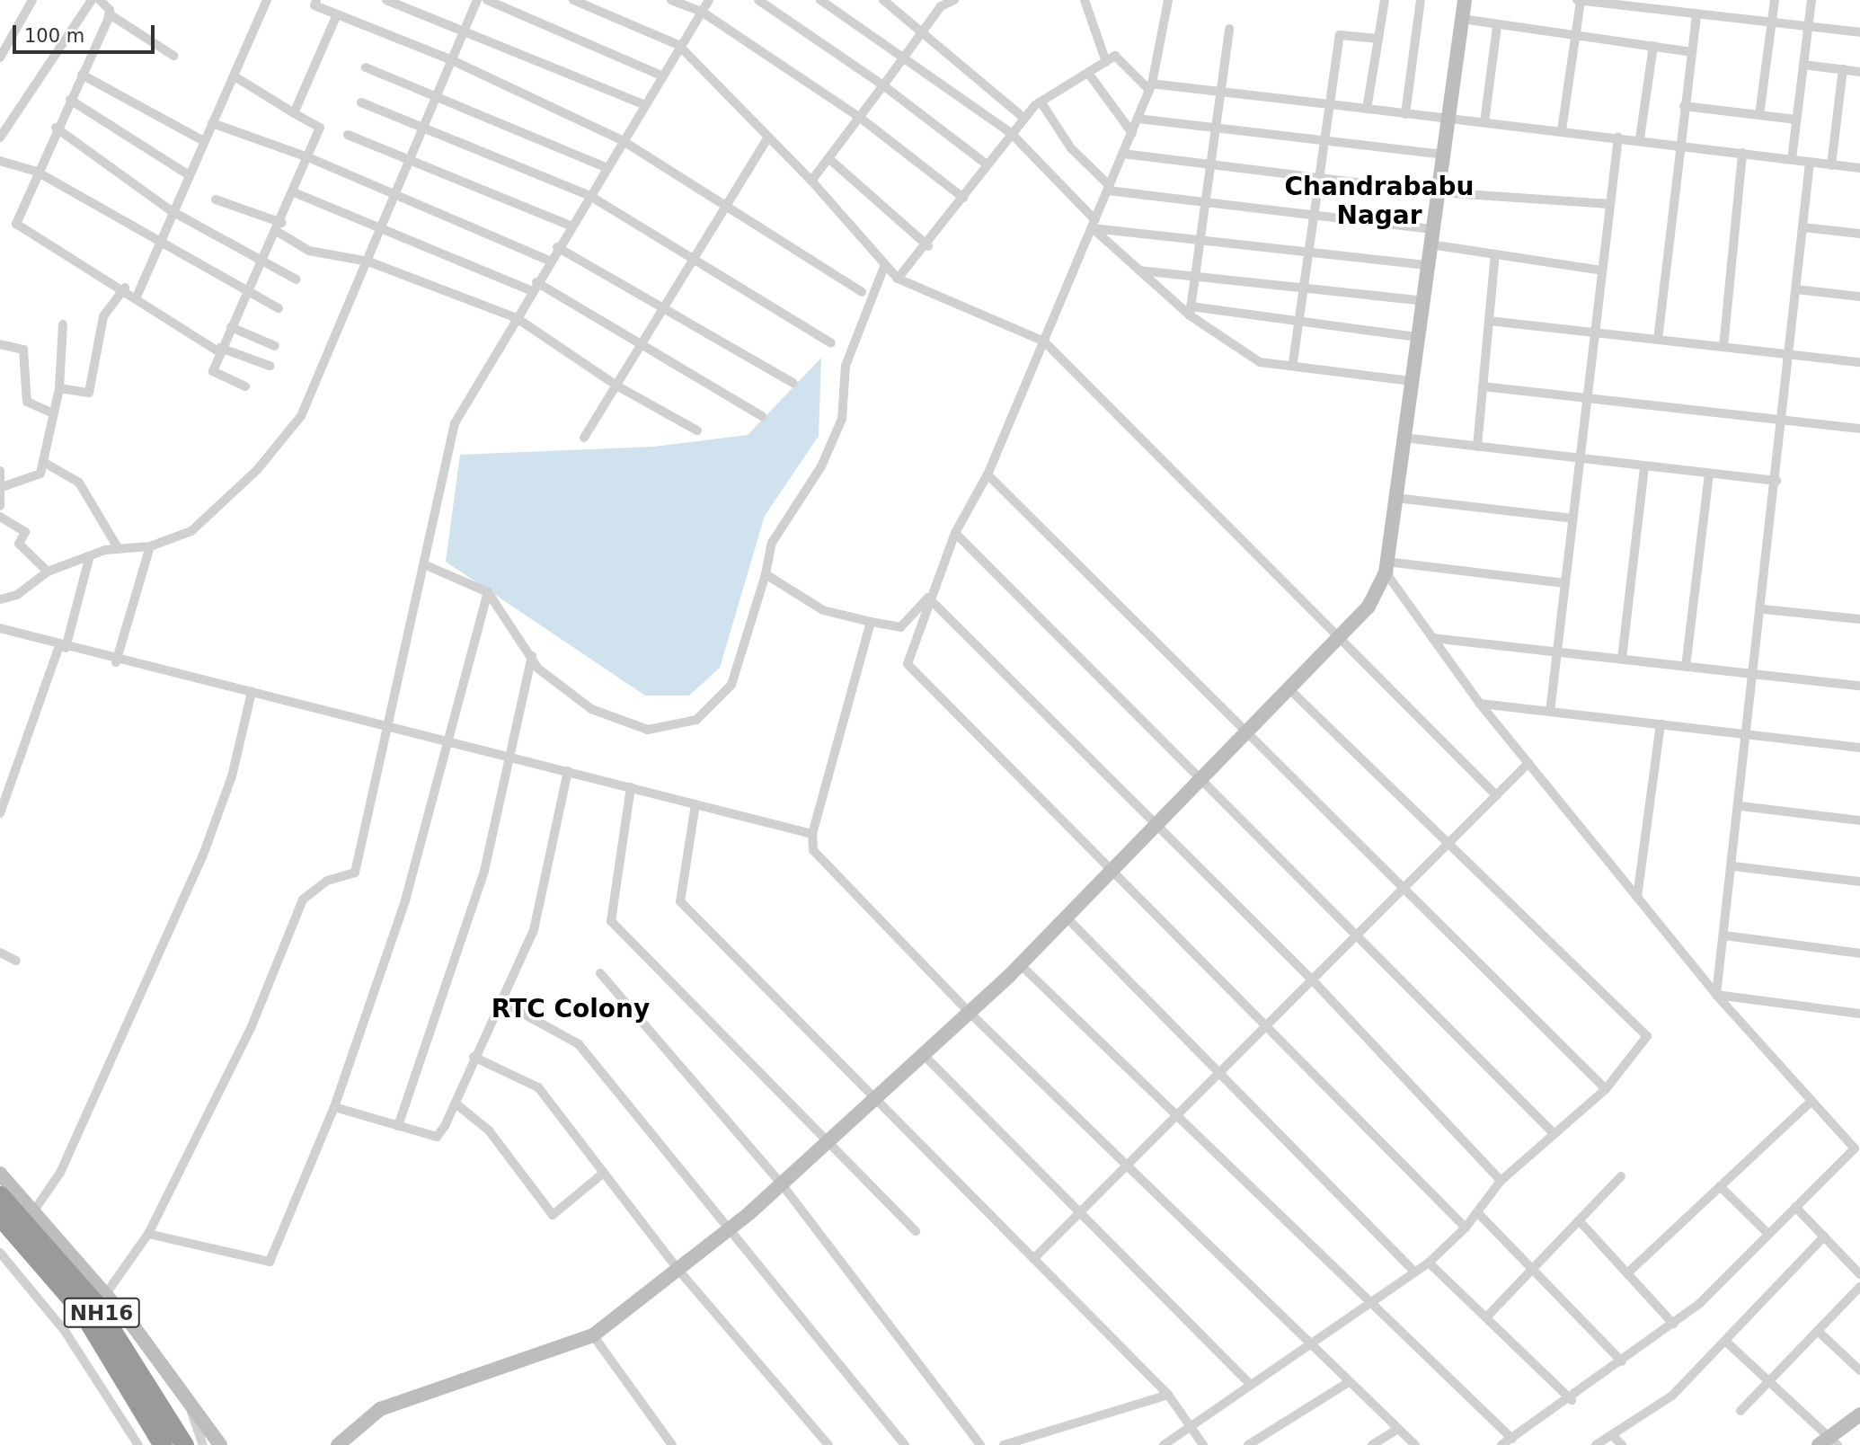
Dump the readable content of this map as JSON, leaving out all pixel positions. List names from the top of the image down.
{
  "streets": {
    "highway": ["NH16"]
  },
  "districts": ["Chandrababu Nagar", "RTC Colony"],
  "scale_bar": "100 m"
}
